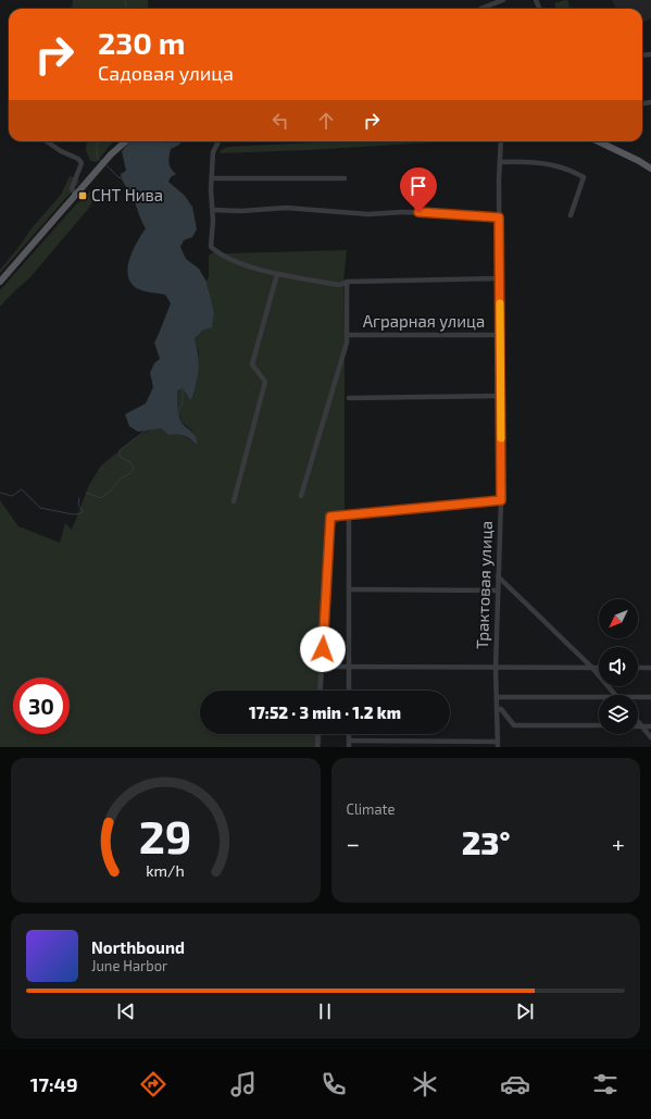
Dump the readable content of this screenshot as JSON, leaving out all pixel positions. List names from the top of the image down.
{
  "streets": {
    "street": ["Аграрная улица", "Трактовая улица"]
  },
  "crossings": [
    ["Аграрная улица", "Трактовая улица"]
  ],
  "places": {
    "transit": ["СНТ Нива"]
  },
  "north": "bottom left",
  "page": {
    "turn": ["230 m", "Садовая улица"],
    "limit": "30",
    "trip": "17:52 · 3 min · 1.2 km",
    "tile": "Climate",
    "heat": ["−", "23°", "+"],
    "song": ["Northbound", "June Harbor"],
    "tabs": "17:49",
    "gauge": ["29", "km/h"]
  }
}
